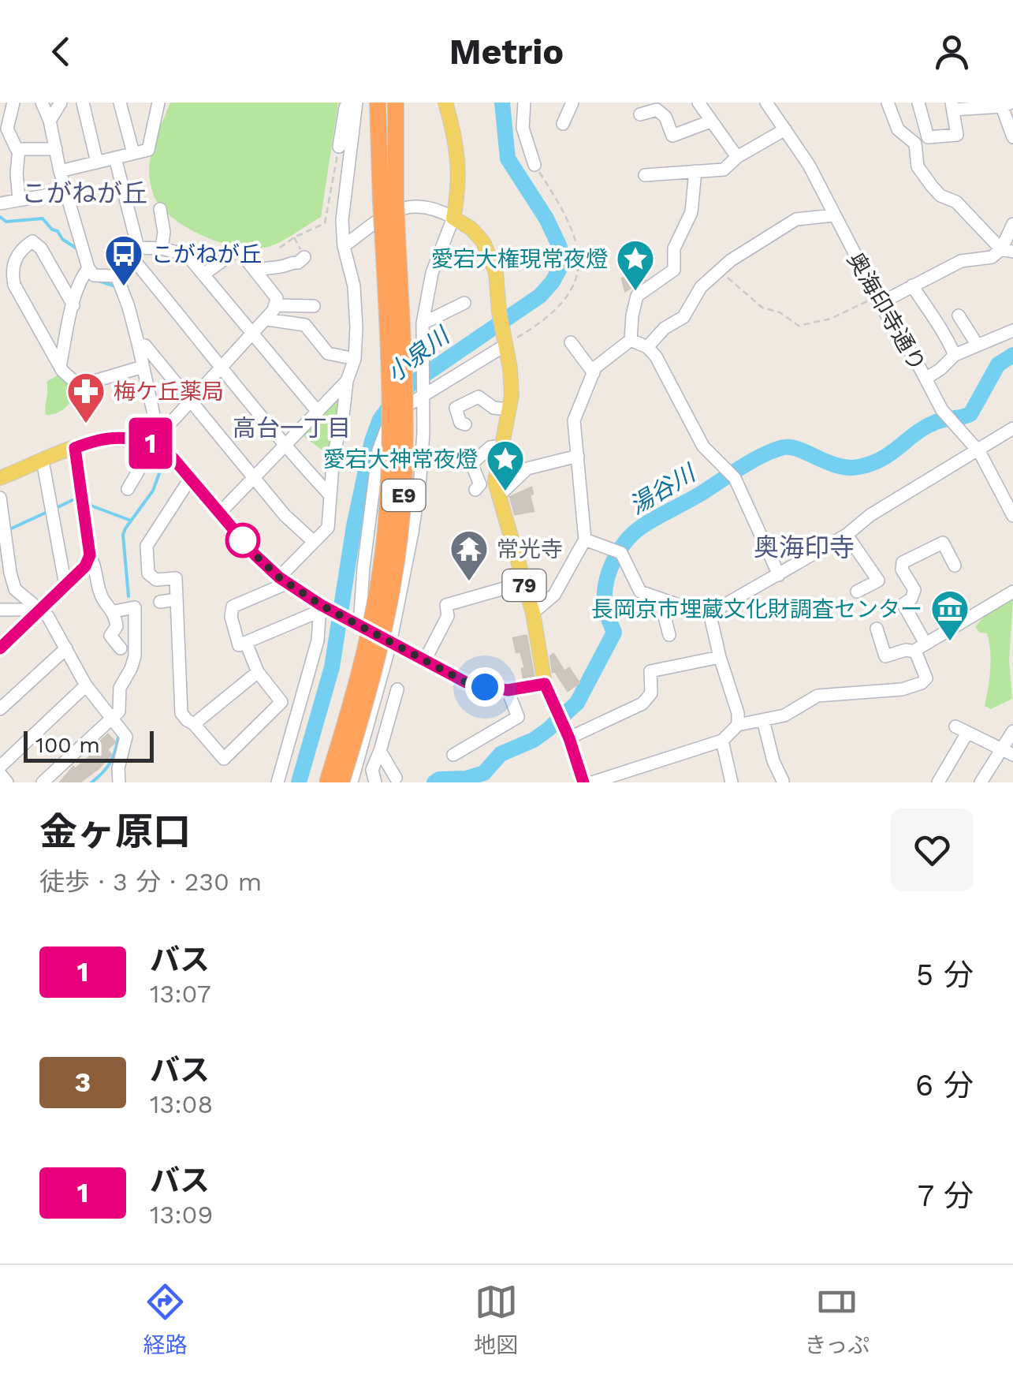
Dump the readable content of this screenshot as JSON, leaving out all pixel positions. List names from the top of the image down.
{
  "streets": {
    "highway": ["E9"],
    "main road": ["79"],
    "street": ["奥海印寺通り"]
  },
  "districts": ["こがねが丘", "高台一丁目", "奥海印寺"],
  "water": ["小泉川", "湯谷川"],
  "places": {
    "bus stop": ["こがねが丘"],
    "place": ["愛宕大権現常夜燈", "愛宕大神常夜燈"],
    "pharmacy": ["梅ケ丘薬局"],
    "temple": ["常光寺"],
    "museum": ["長岡京市埋蔵文化財調査センター"]
  },
  "lines": ["bus line 1"],
  "scale_bar": "100 m",
  "page": {
    "header": "Metrio",
    "on_map": "1",
    "scale": "100 m",
    "heading": ["金ヶ原口", "徒歩 · 3 分 · 230 m"],
    "list": [
      {
        "mark": "1",
        "name": "バス",
        "note": "13:07",
        "value": "5 分"
      },
      {
        "mark": "3",
        "name": "バス",
        "note": "13:08",
        "value": "6 分"
      },
      {
        "mark": "1",
        "name": "バス",
        "note": "13:09",
        "value": "7 分"
      }
    ],
    "tabs": ["経路", "地図", "きっぷ"]
  }
}
